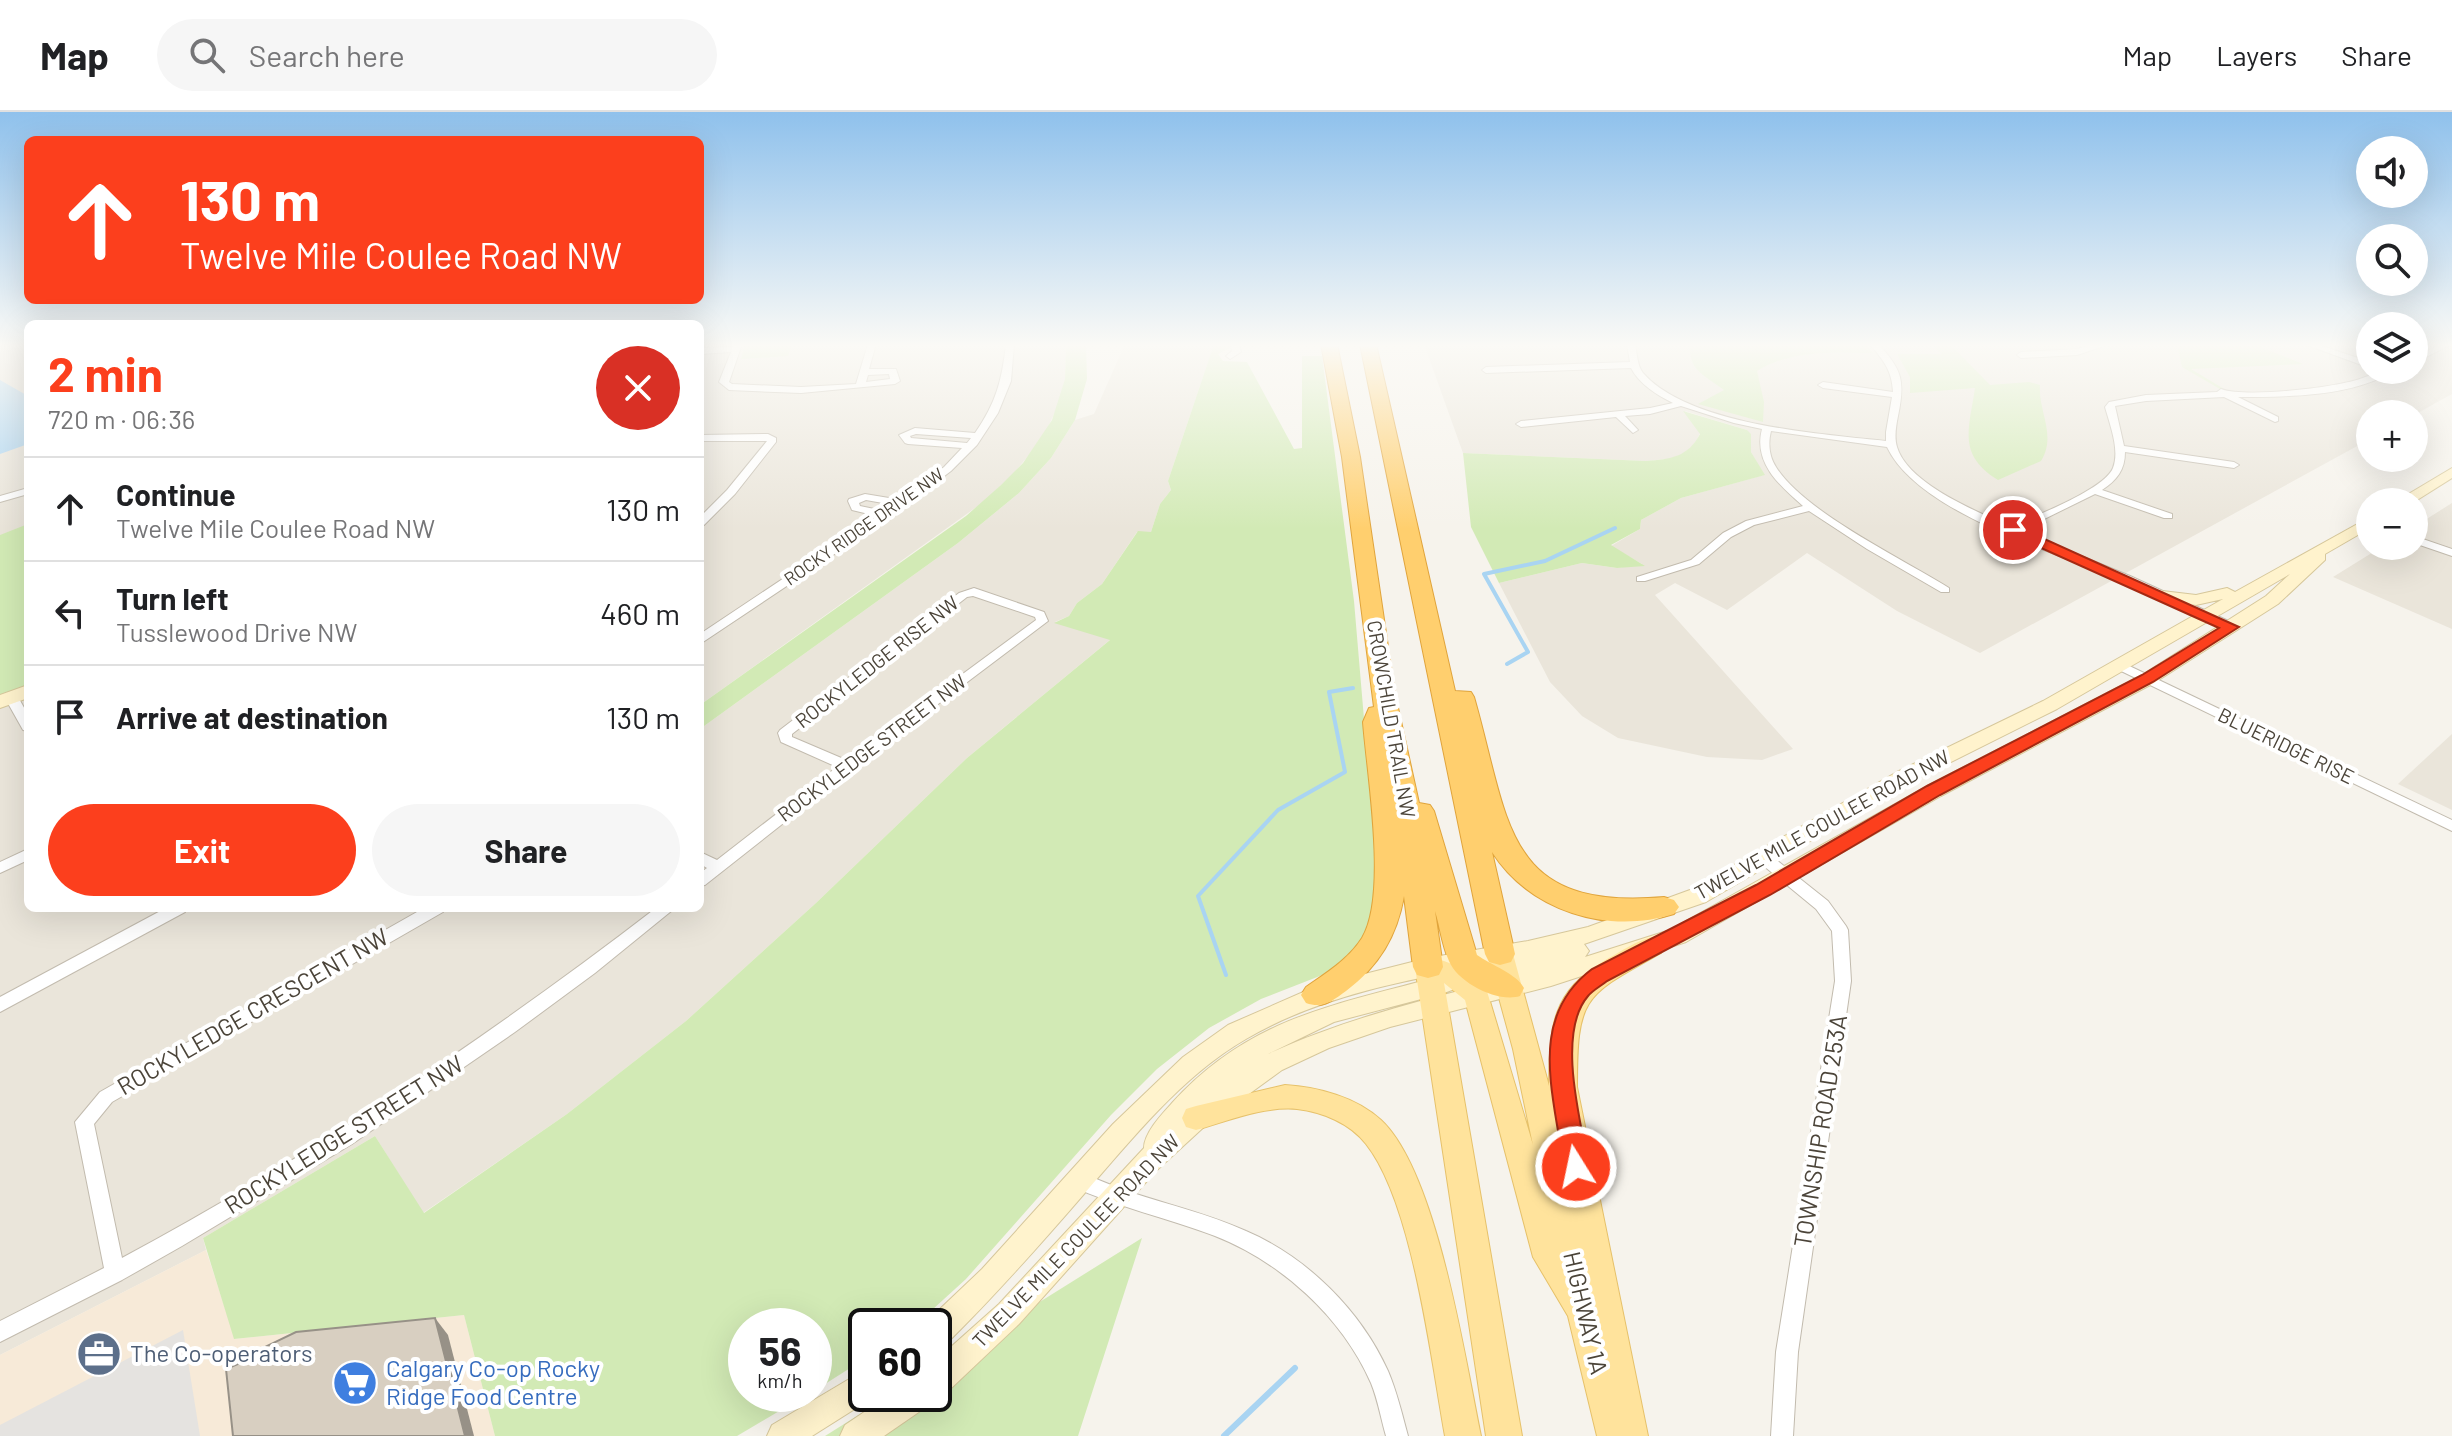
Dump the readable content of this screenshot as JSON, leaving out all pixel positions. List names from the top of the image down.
{
  "streets": {
    "highway": ["CROWCHILD TRAIL NW"],
    "main road": ["HIGHWAY 1A"],
    "street": [
      "ROCKY RIDGE DRIVE NW",
      "ROCKYLEDGE RISE NW",
      "BLUERIDGE RISE",
      "ROCKYLEDGE STREET NW",
      "TWELVE MILE COULEE ROAD NW",
      "ROCKYLEDGE CRESCENT NW",
      "TOWNSHIP ROAD 253A"
    ]
  },
  "crossings": [
    ["ROCKYLEDGE RISE NW", "ROCKYLEDGE STREET NW"],
    ["CROWCHILD TRAIL NW", "TWELVE MILE COULEE ROAD NW"],
    ["BLUERIDGE RISE", "TWELVE MILE COULEE ROAD NW"],
    ["ROCKYLEDGE STREET NW", "ROCKYLEDGE CRESCENT NW"],
    ["TWELVE MILE COULEE ROAD NW", "TOWNSHIP ROAD 253A"],
    ["TWELVE MILE COULEE ROAD NW", "HIGHWAY 1A"]
  ],
  "places": {
    "office": ["The Co-operators"],
    "supermarket": ["Calgary Co-op Rocky Ridge Food Centre"]
  },
  "page": {
    "header": "Map",
    "search": "Search here",
    "nav": ["Map", "Layers", "Share"],
    "map_buttons": ["+", "−"],
    "turn": ["130 m", "Twelve Mile Coulee Road NW"],
    "heading": ["2 min", "720 m · 06:36"],
    "list": [
      {
        "name": "Continue",
        "note": "Twelve Mile Coulee Road NW",
        "value": "130 m"
      },
      {
        "name": "Turn left",
        "note": "Tusslewood Drive NW",
        "value": "460 m"
      },
      {
        "name": "Arrive at destination",
        "value": "130 m"
      }
    ],
    "buttons": ["Exit", "Share"],
    "speed": "56 km/h",
    "limit": "60"
  }
}
